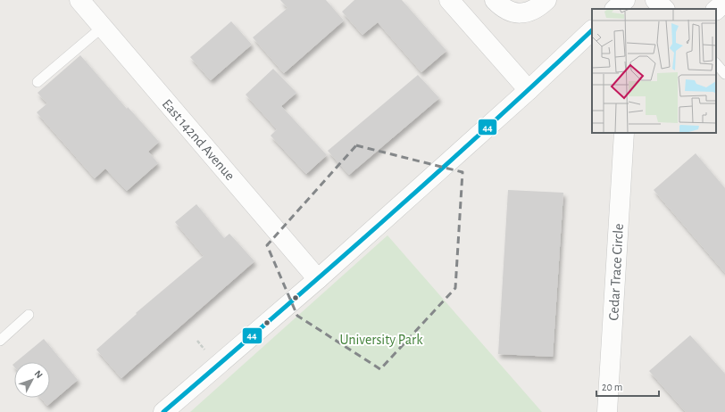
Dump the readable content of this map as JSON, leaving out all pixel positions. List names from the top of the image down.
{
  "streets": {
    "street": ["East 142nd Avenue", "Cedar Trace Circle"]
  },
  "parks": ["University Park"],
  "lines": ["transit line 44"],
  "scale_bar": "20 m",
  "north": "top right"
}
